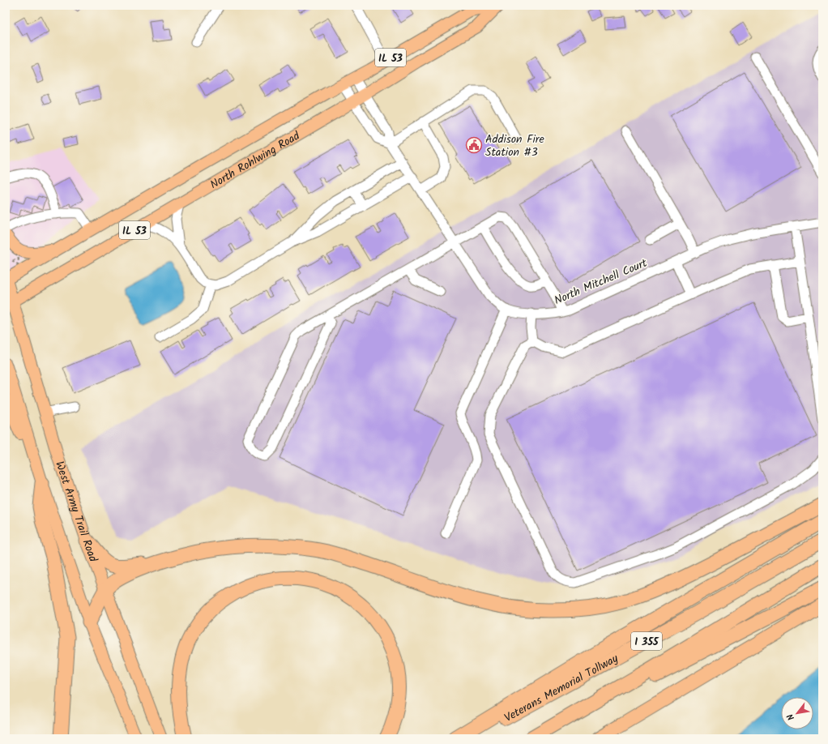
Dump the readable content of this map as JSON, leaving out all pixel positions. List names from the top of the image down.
{
  "streets": {
    "highway": ["I 355", "Veterans Memorial Tollway"],
    "main road": ["IL 53", "North Rohlwing Road", "West Army Trail Road"],
    "street": ["North Mitchell Court"]
  },
  "crossings": [
    ["North Rohlwing Road", "North Mitchell Court"],
    ["North Rohlwing Road", "West Army Trail Road"]
  ],
  "places": {
    "public building": ["Addison Fire Station #3"]
  },
  "north": "bottom left"
}
